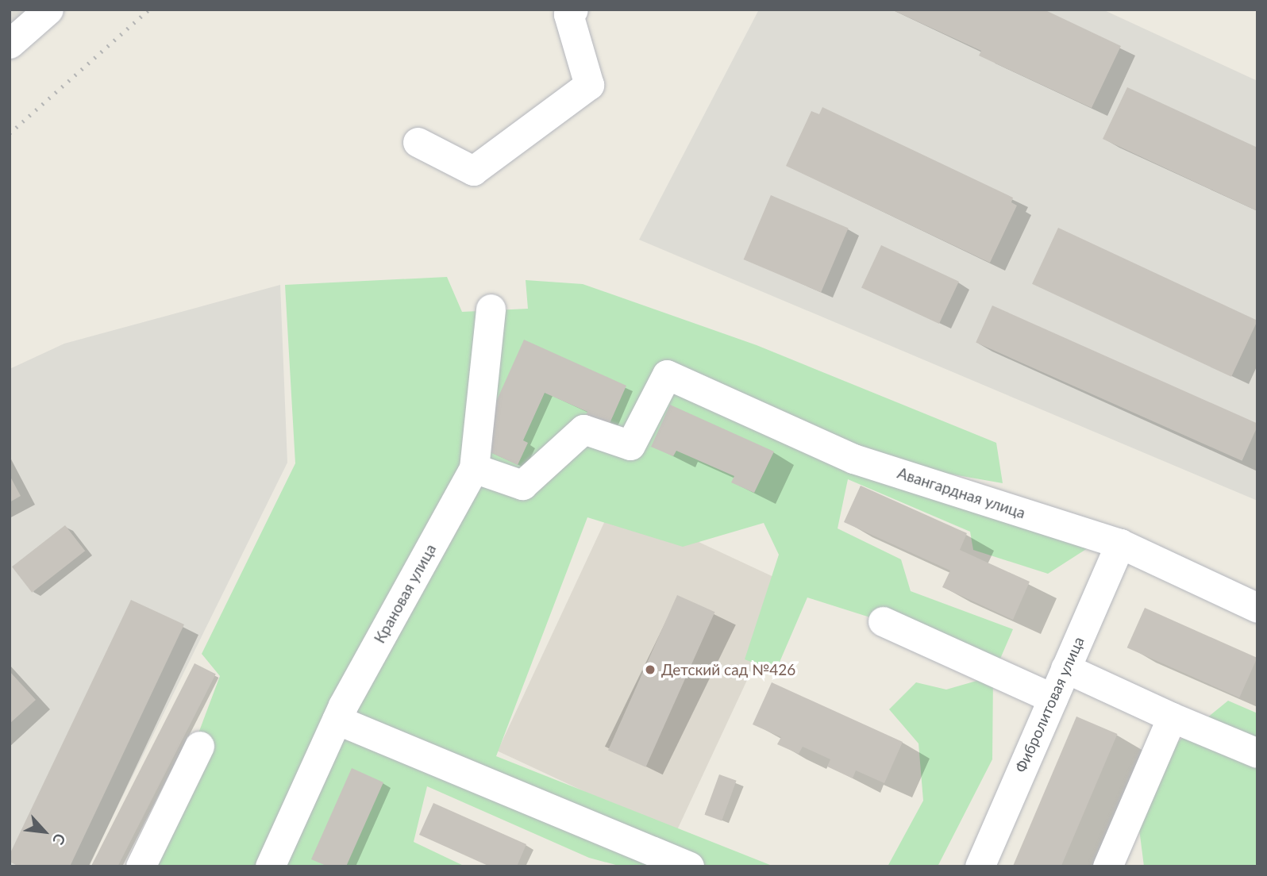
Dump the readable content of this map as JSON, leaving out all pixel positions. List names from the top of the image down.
{
  "streets": {
    "street": ["Авангардная улица", "Крановая улица", "Фибролитовая улица"]
  },
  "crossings": [
    ["Авангардная улица", "Крановая улица"],
    ["Авангардная улица", "Фибролитовая улица"]
  ],
  "places": ["Детский сад №426"],
  "north": "bottom right"
}
